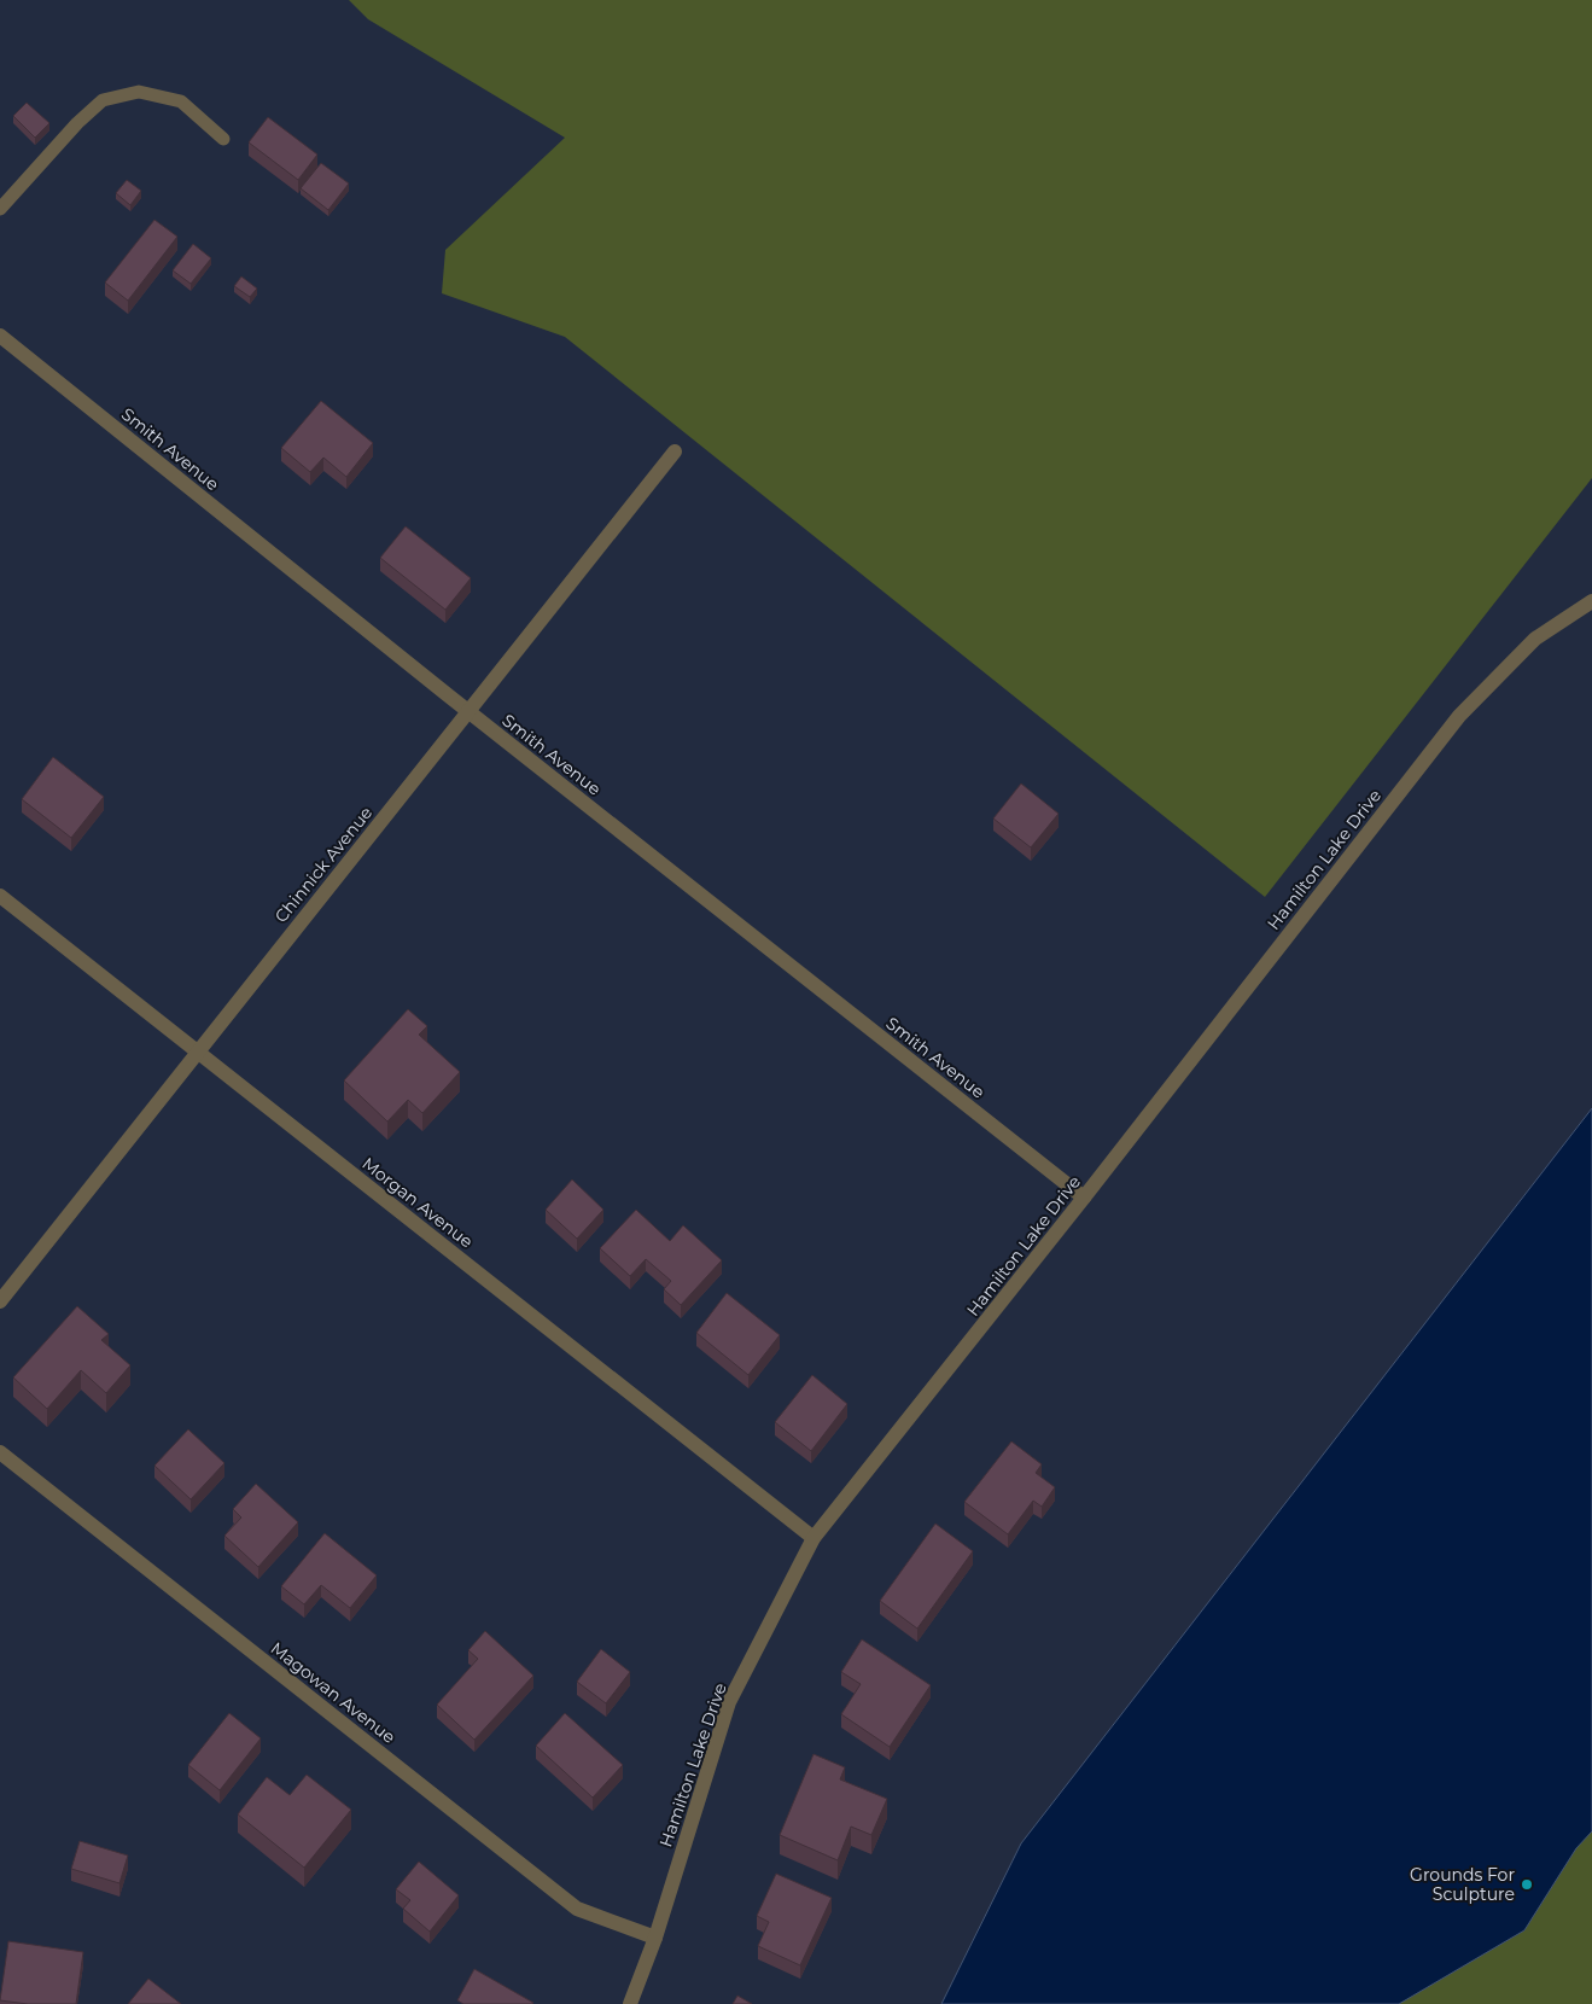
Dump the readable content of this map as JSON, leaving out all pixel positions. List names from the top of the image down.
{
  "streets": {
    "street": [
      "Smith Avenue",
      "Hamilton Lake Drive",
      "Chinnick Avenue",
      "Morgan Avenue",
      "Magowan Avenue"
    ]
  },
  "crossings": [
    ["Smith Avenue", "Hamilton Lake Drive"],
    ["Smith Avenue", "Chinnick Avenue"],
    ["Hamilton Lake Drive", "Morgan Avenue"],
    ["Hamilton Lake Drive", "Magowan Avenue"],
    ["Chinnick Avenue", "Morgan Avenue"]
  ],
  "places": ["Grounds For Sculpture"]
}
